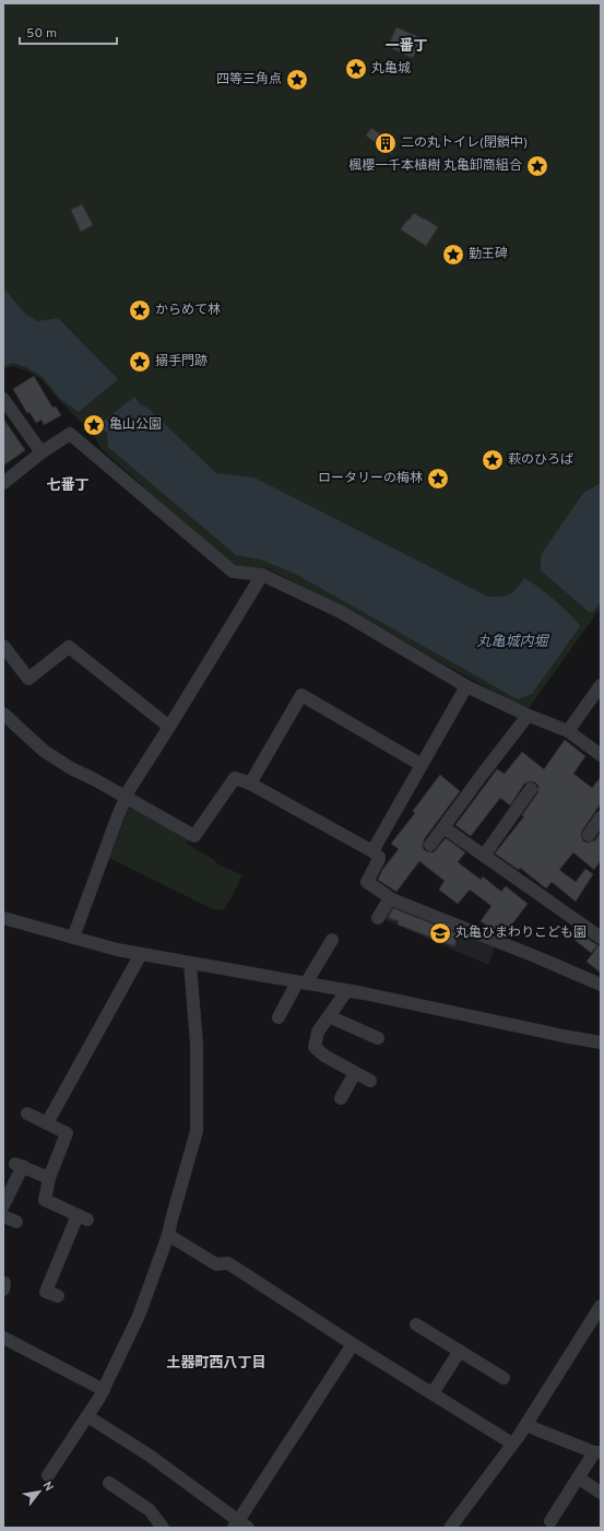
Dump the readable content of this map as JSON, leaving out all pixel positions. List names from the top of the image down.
{
  "districts": ["一番丁", "七番丁", "土器町西八丁目"],
  "water": ["丸亀城内堀"],
  "places": {
    "place": [
      "丸亀城",
      "四等三角点",
      "楓櫻一千本植樹 丸亀卸商組合",
      "勤王碑",
      "からめて林",
      "搦手門跡",
      "亀山公園",
      "萩のひろば",
      "ロータリーの梅林"
    ],
    "building": ["二の丸トイレ(閉鎖中)"],
    "school or university": ["丸亀ひまわりこども園"]
  },
  "scale_bar": "50 m",
  "north": "top right"
}
